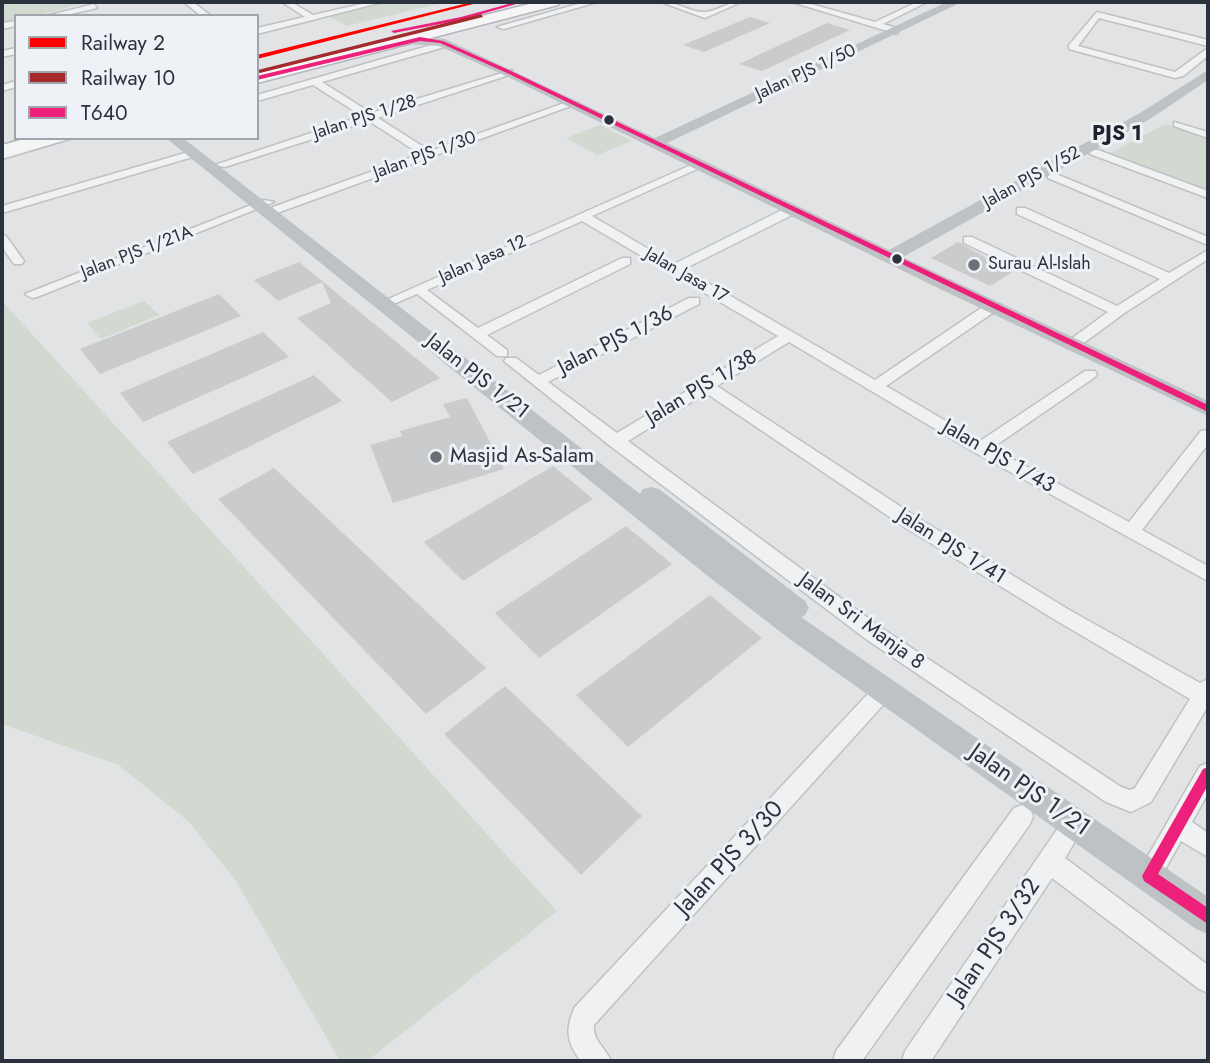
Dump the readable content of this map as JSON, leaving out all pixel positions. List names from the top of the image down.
{
  "streets": {
    "street": [
      "Jalan PJS 1/50",
      "Jalan PJS 1/28",
      "Jalan PJS 1/30",
      "Jalan PJS 1/52",
      "Jalan PJS 1/21A",
      "Jalan Jasa 12",
      "Jalan Jasa 17",
      "Jalan PJS 1/36",
      "Jalan PJS 1/21",
      "Jalan PJS 1/38",
      "Jalan PJS 1/43",
      "Jalan PJS 1/41",
      "Jalan Sri Manja 8",
      "Jalan PJS 3/30",
      "Jalan PJS 3/32"
    ]
  },
  "crossings": [
    ["Jalan PJS 1/28", "Jalan PJS 1/21"],
    ["Jalan PJS 1/30", "Jalan PJS 1/21A"],
    ["Jalan PJS 1/30", "Jalan PJS 1/21"],
    ["Jalan PJS 1/21A", "Jalan PJS 1/21"],
    ["Jalan Jasa 12", "Jalan Jasa 17"],
    ["Jalan Jasa 12", "Jalan PJS 1/21"],
    ["Jalan Jasa 12", "Jalan Sri Manja 8"],
    ["Jalan Jasa 17", "Jalan PJS 1/38"],
    ["Jalan Jasa 17", "Jalan PJS 1/43"],
    ["Jalan PJS 1/36", "Jalan Sri Manja 8"],
    ["Jalan PJS 1/21", "Jalan PJS 3/30"],
    ["Jalan PJS 1/21", "Jalan PJS 3/32"],
    ["Jalan PJS 1/38", "Jalan PJS 1/43"],
    ["Jalan PJS 1/38", "Jalan PJS 1/41"],
    ["Jalan PJS 1/38", "Jalan Sri Manja 8"],
    ["Jalan PJS 1/41", "Jalan Sri Manja 8"]
  ],
  "districts": ["PJS 1"],
  "places": ["Surau Al-Islah", "Masjid As-Salam"],
  "lines": ["rail line 2", "transit line T640", "rail line 10"],
  "legend": ["Railway 2", "Railway 10", "T640"]
}
